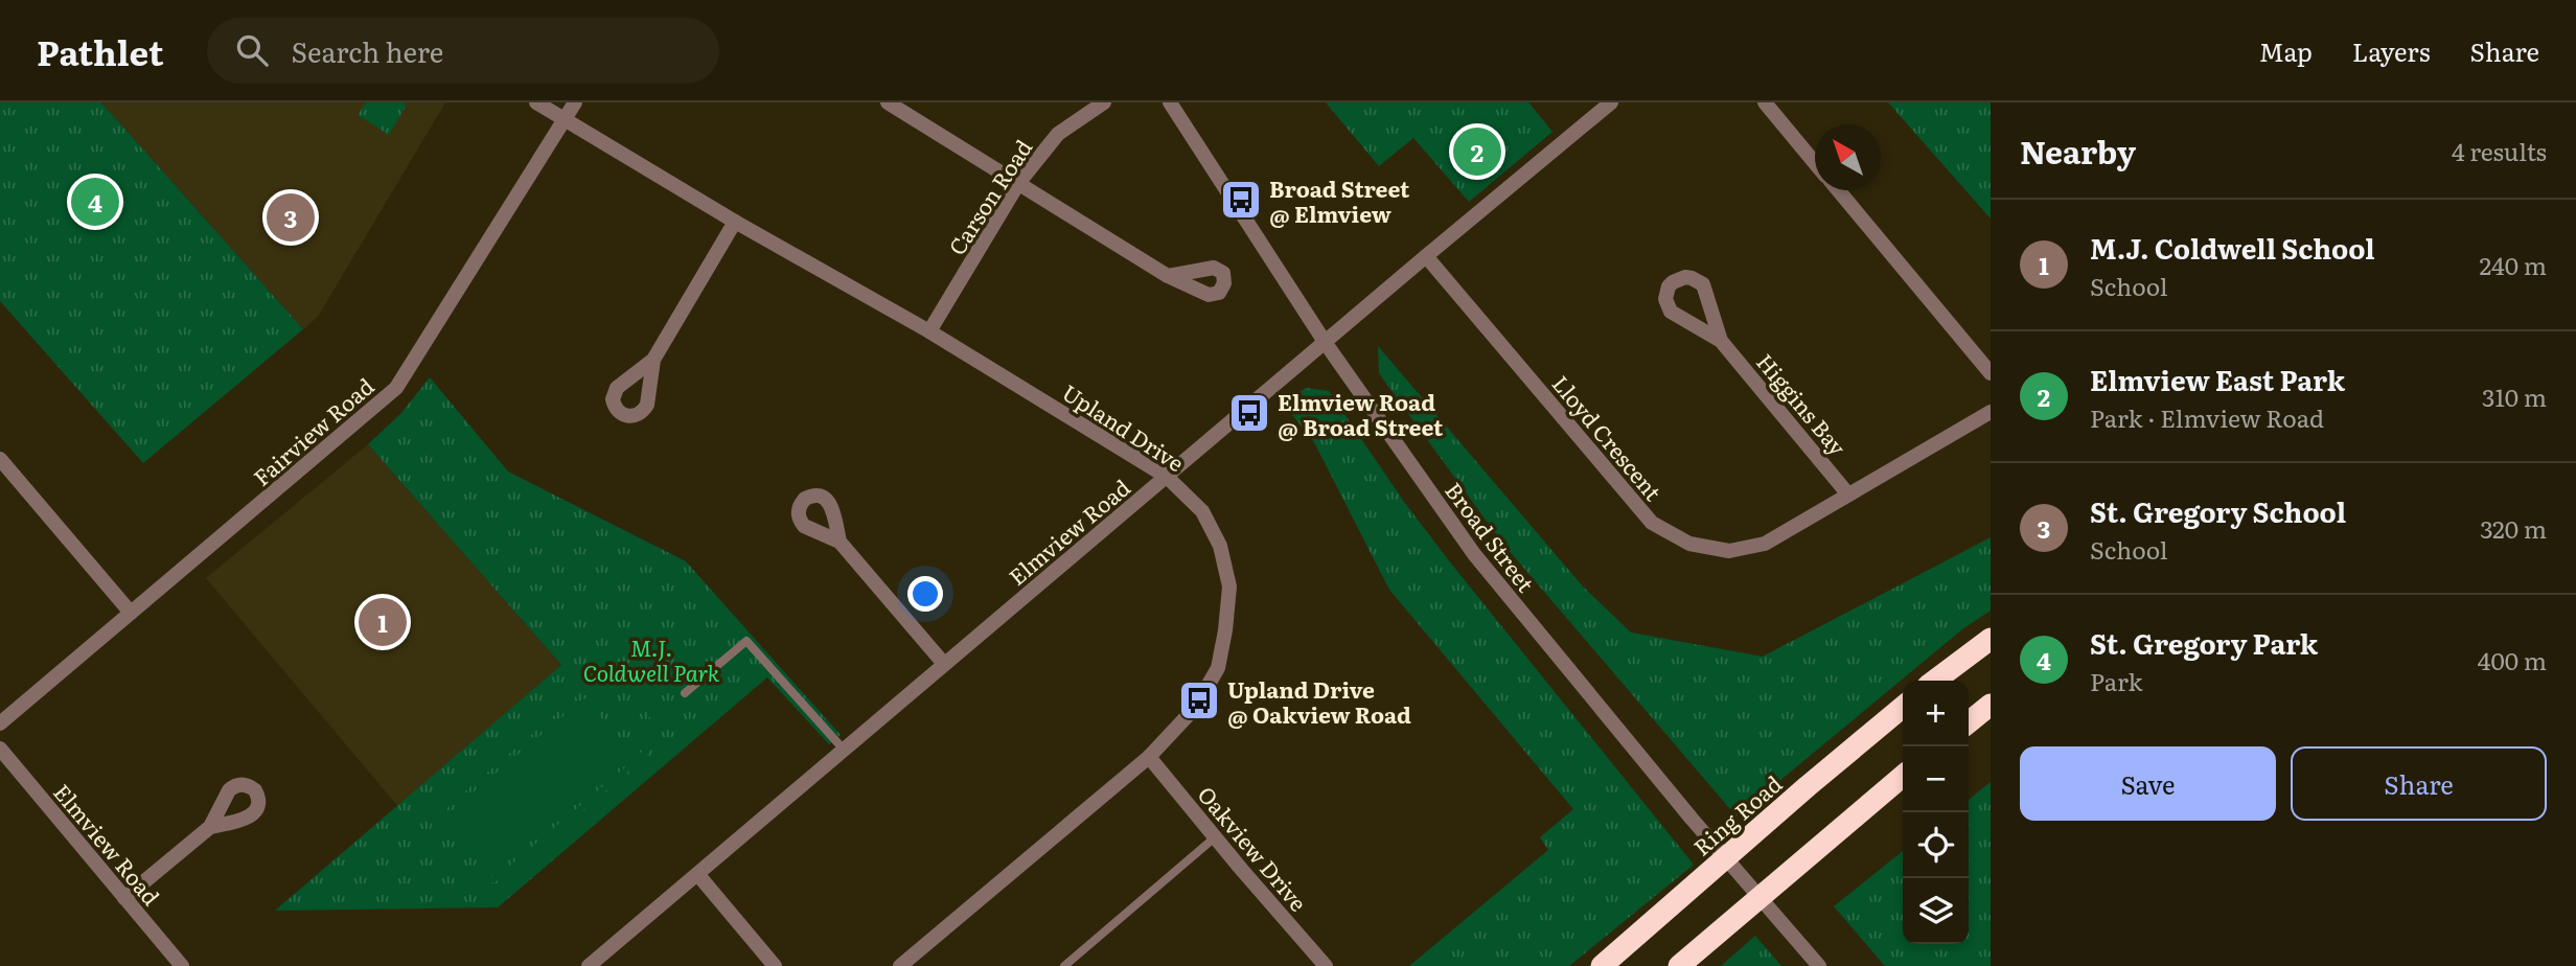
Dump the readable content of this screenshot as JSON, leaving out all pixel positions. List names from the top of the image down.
{
  "streets": {
    "highway": ["Ring Road"],
    "street": [
      "Carson Road",
      "Higgins Bay",
      "Upland Drive",
      "Fairview Road",
      "Lloyd Crescent",
      "Elmview Road",
      "Broad Street",
      "Oakview Drive"
    ]
  },
  "crossings": [
    ["Carson Road", "Upland Drive"],
    ["Higgins Bay", "Lloyd Crescent"],
    ["Upland Drive", "Fairview Road"],
    ["Upland Drive", "Elmview Road"],
    ["Upland Drive", "Oakview Drive"],
    ["Lloyd Crescent", "Elmview Road"],
    ["Elmview Road", "Broad Street"]
  ],
  "parks": ["M.J. Coldwell Park"],
  "places": {
    "bus stop": ["Broad Street @ Elmview", "Elmview Road @ Broad Street", "Upland Drive @ Oakview Road"]
  },
  "north": "top left",
  "page": {
    "header": "Pathlet",
    "search": "Search here",
    "nav": ["Map", "Layers", "Share"],
    "heading": ["Nearby", "4 results"],
    "pins": [
      "2",
      "4",
      "3",
      "1"
    ],
    "list": [
      {
        "mark": "1",
        "name": "M.J. Coldwell School",
        "note": "School",
        "value": "240 m"
      },
      {
        "mark": "2",
        "name": "Elmview East Park",
        "note": "Park · Elmview Road",
        "value": "310 m"
      },
      {
        "mark": "3",
        "name": "St. Gregory School",
        "note": "School",
        "value": "320 m"
      },
      {
        "mark": "4",
        "name": "St. Gregory Park",
        "note": "Park",
        "value": "400 m"
      }
    ],
    "map_buttons": ["+", "−"],
    "buttons": ["Save", "Share"]
  }
}
